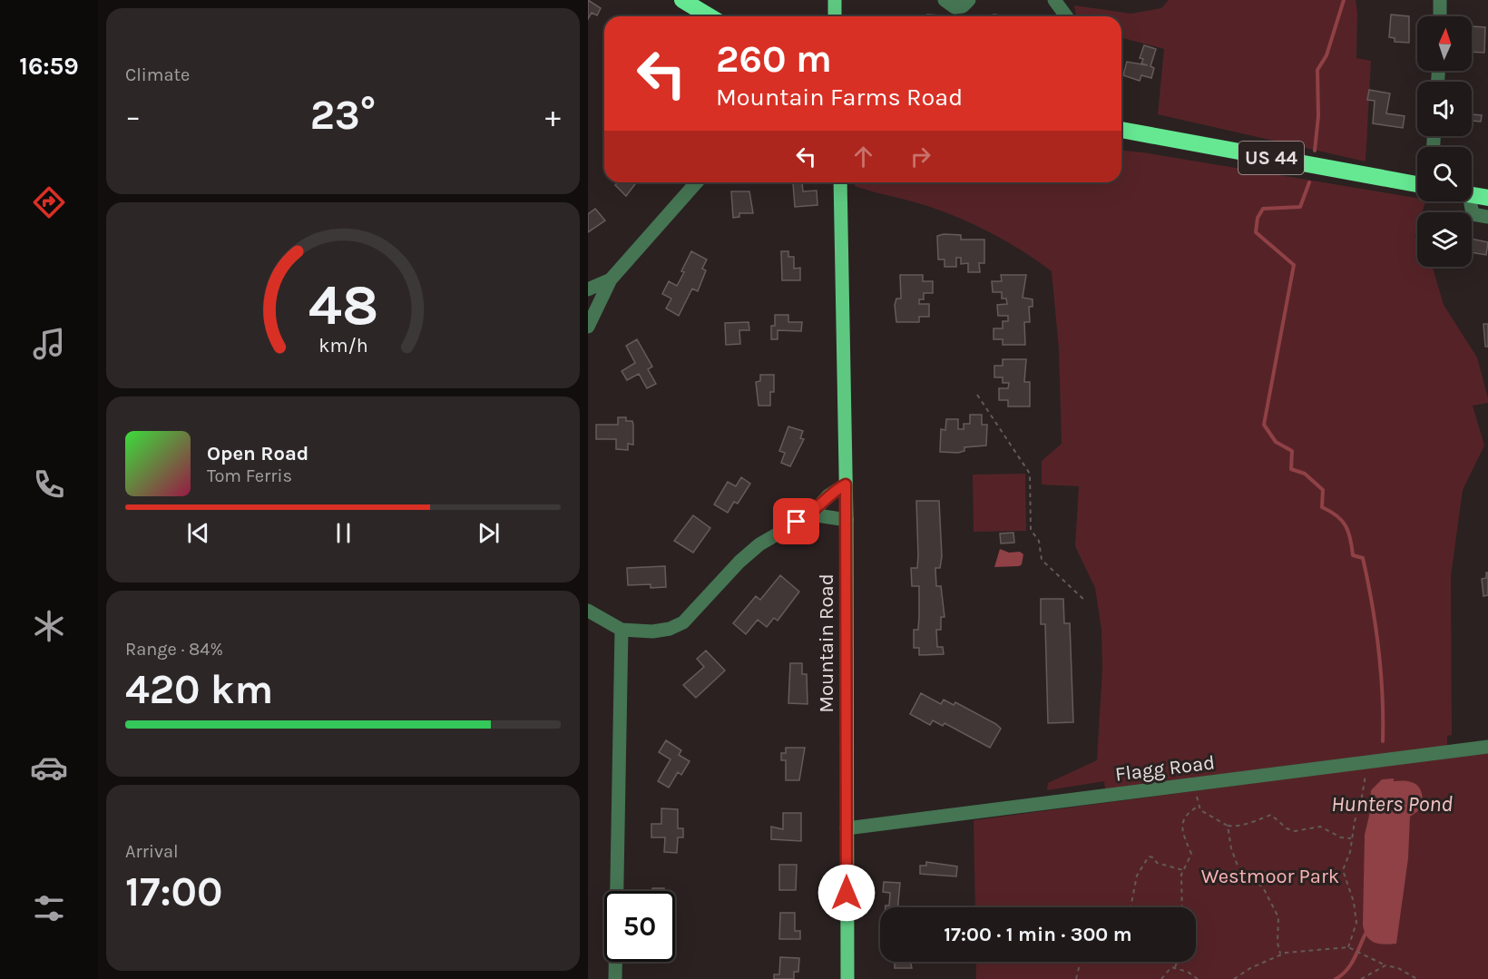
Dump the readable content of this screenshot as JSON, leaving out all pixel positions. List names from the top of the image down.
{
  "streets": {
    "highway": ["US 44"],
    "main road": ["Mountain Road"],
    "street": ["Flagg Road"]
  },
  "crossings": [
    ["Mountain Road", "Flagg Road"]
  ],
  "water": ["Hunters Pond"],
  "parks": ["Westmoor Park"],
  "north": "top",
  "page": {
    "tabs": "16:59",
    "tile": [
      "Climate",
      ["Range · 84%", "420 km"],
      ["Arrival", "17:00"]
    ],
    "turn": ["260 m", "Mountain Farms Road"],
    "heat": ["−", "23°", "+"],
    "song": ["Open Road", "Tom Ferris"],
    "limit": "50",
    "trip": "17:00 · 1 min · 300 m",
    "gauge": ["48", "km/h"]
  }
}
